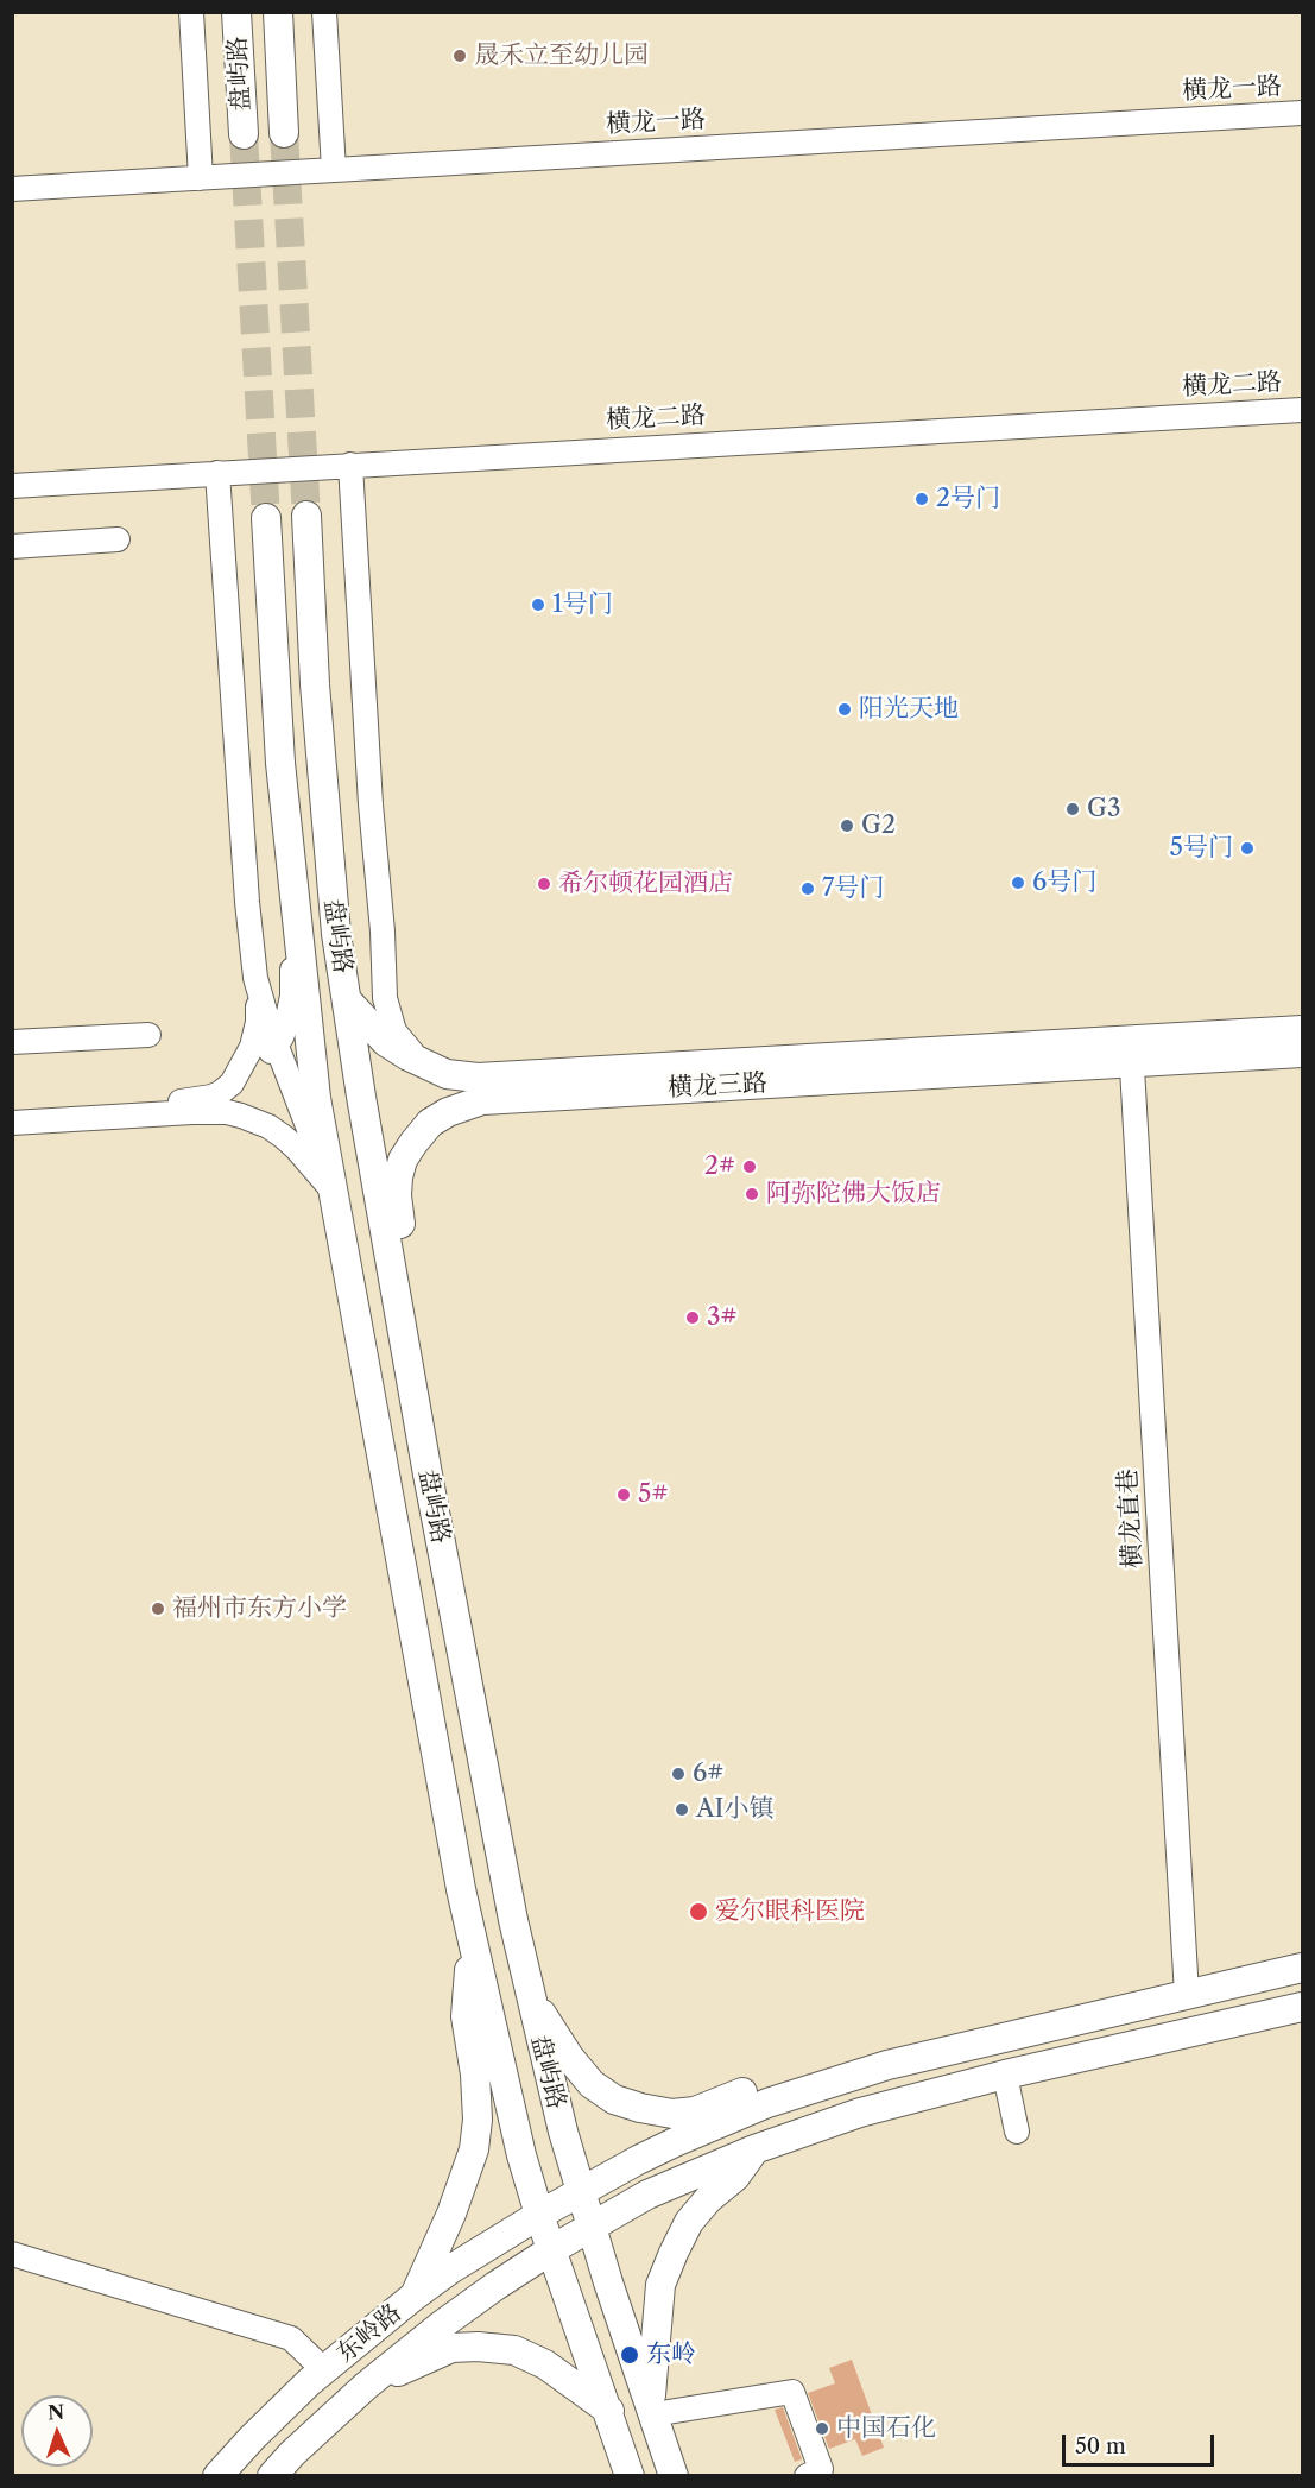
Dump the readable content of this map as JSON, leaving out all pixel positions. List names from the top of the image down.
{
  "streets": {
    "main road": ["盘屿路", "横龙三路", "东岭路"],
    "street": ["横龙一路", "横龙二路", "横龙直巷"]
  },
  "crossings": [
    ["盘屿路", "横龙三路"],
    ["盘屿路", "东岭路"],
    ["横龙三路", "横龙直巷"]
  ],
  "places": [
    "晟禾立至幼儿园",
    "2号门",
    "1号门",
    "阳光天地",
    "G3",
    "G2",
    "5号门",
    "6号门",
    "希尔顿花园酒店",
    "7号门",
    "2#",
    "阿弥陀佛大饭店",
    "3#",
    "5#",
    "福州市东方小学",
    "6#",
    "AI小镇",
    "爱尔眼科医院",
    "东岭",
    "中国石化"
  ],
  "scale_bar": "50 m",
  "north": "top"
}
